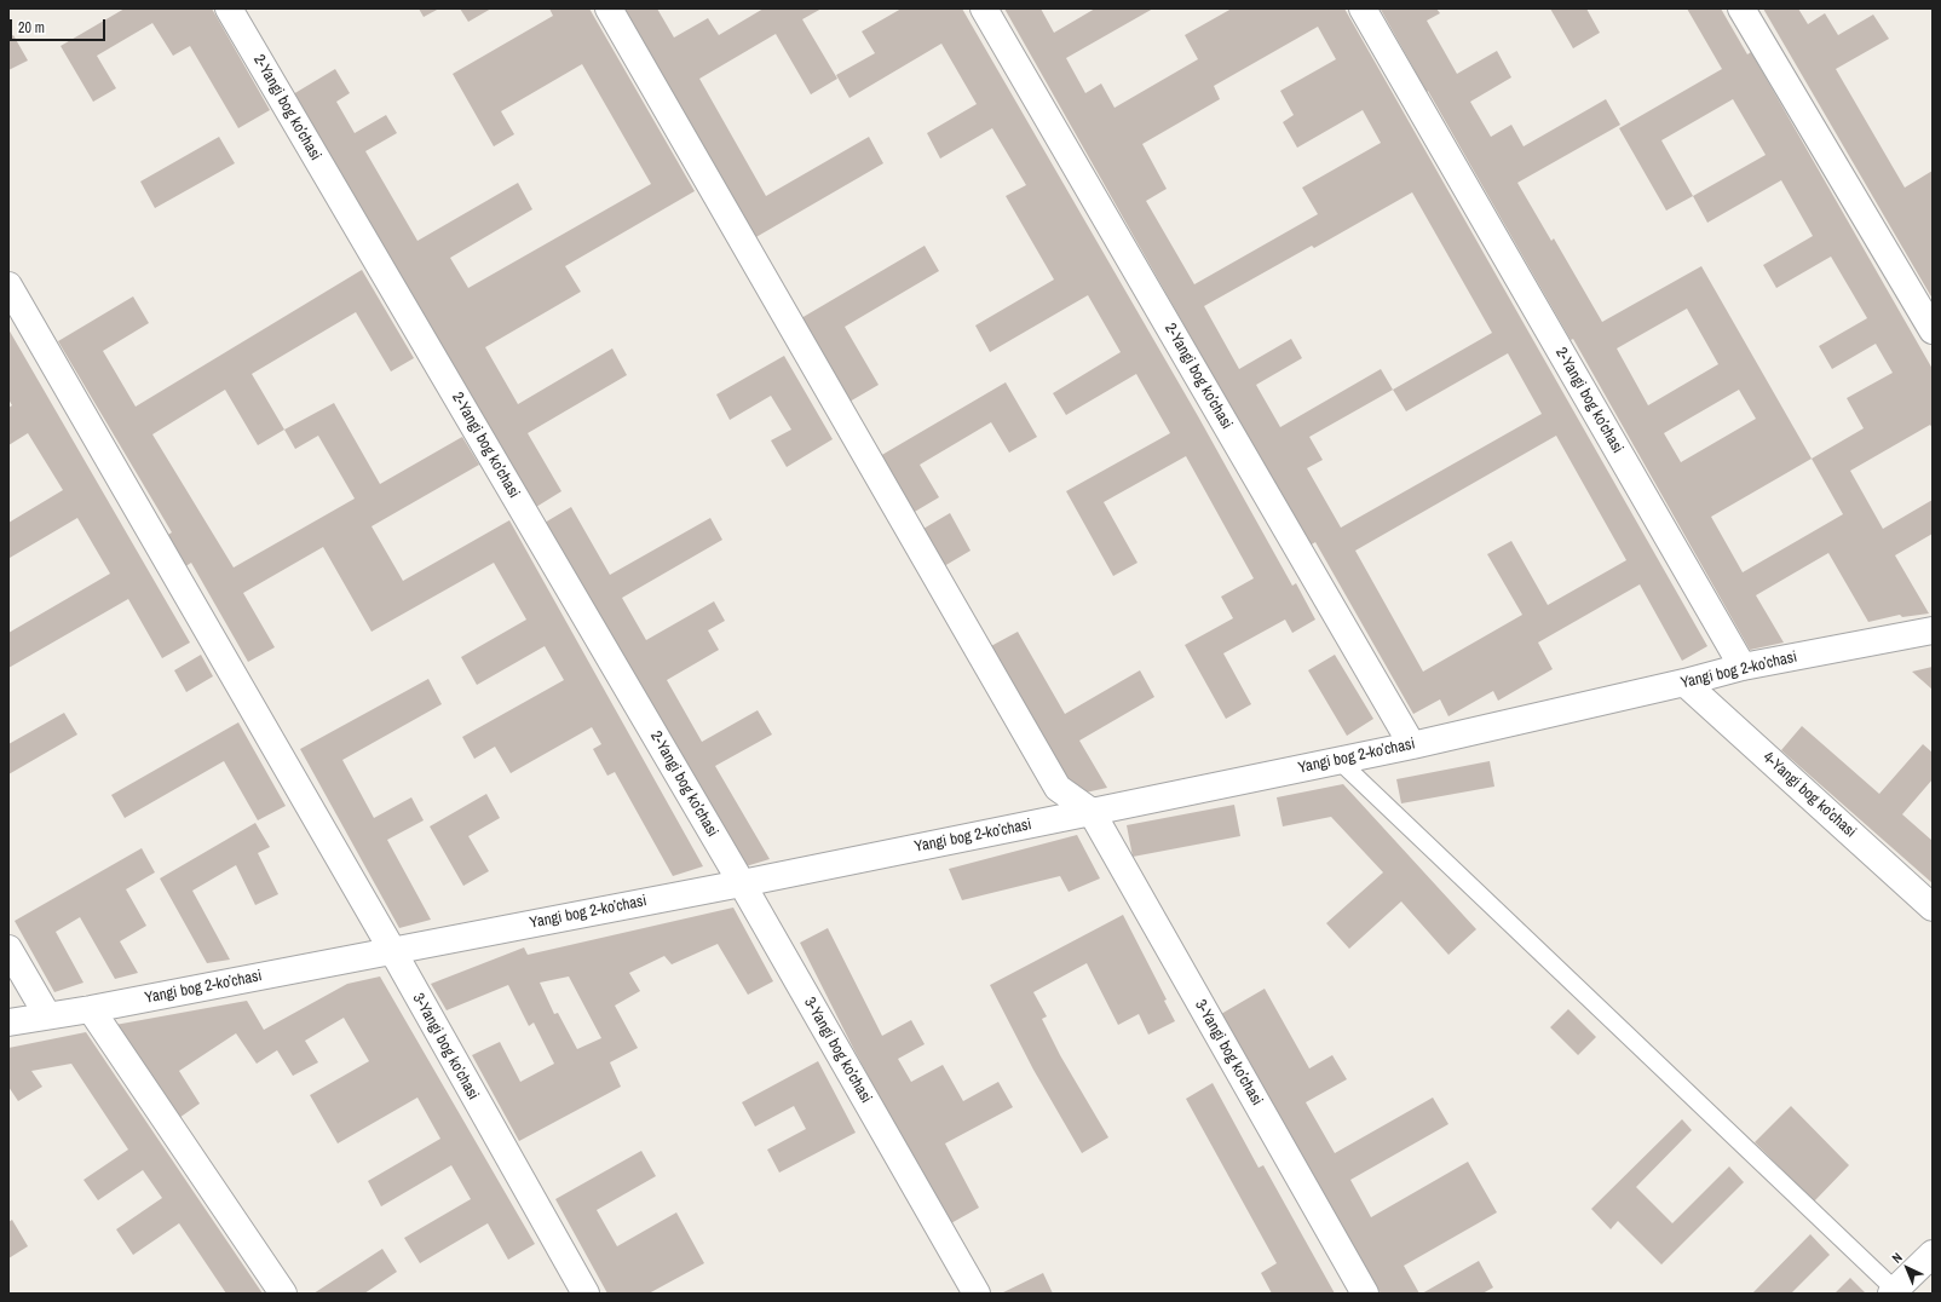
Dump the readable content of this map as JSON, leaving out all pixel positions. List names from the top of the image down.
{
  "streets": {
    "street": [
      "2-Yangi bog koʼchasi",
      "Yangi bog 2-koʼchasi",
      "4-Yangi bog koʼchasi",
      "3-Yangi bog koʼchasi"
    ]
  },
  "crossings": [
    ["2-Yangi bog koʼchasi", "Yangi bog 2-koʼchasi"],
    ["2-Yangi bog koʼchasi", "3-Yangi bog koʼchasi"],
    ["Yangi bog 2-koʼchasi", "4-Yangi bog koʼchasi"],
    ["Yangi bog 2-koʼchasi", "3-Yangi bog koʼchasi"]
  ],
  "scale_bar": "20 m",
  "north": "top left"
}
